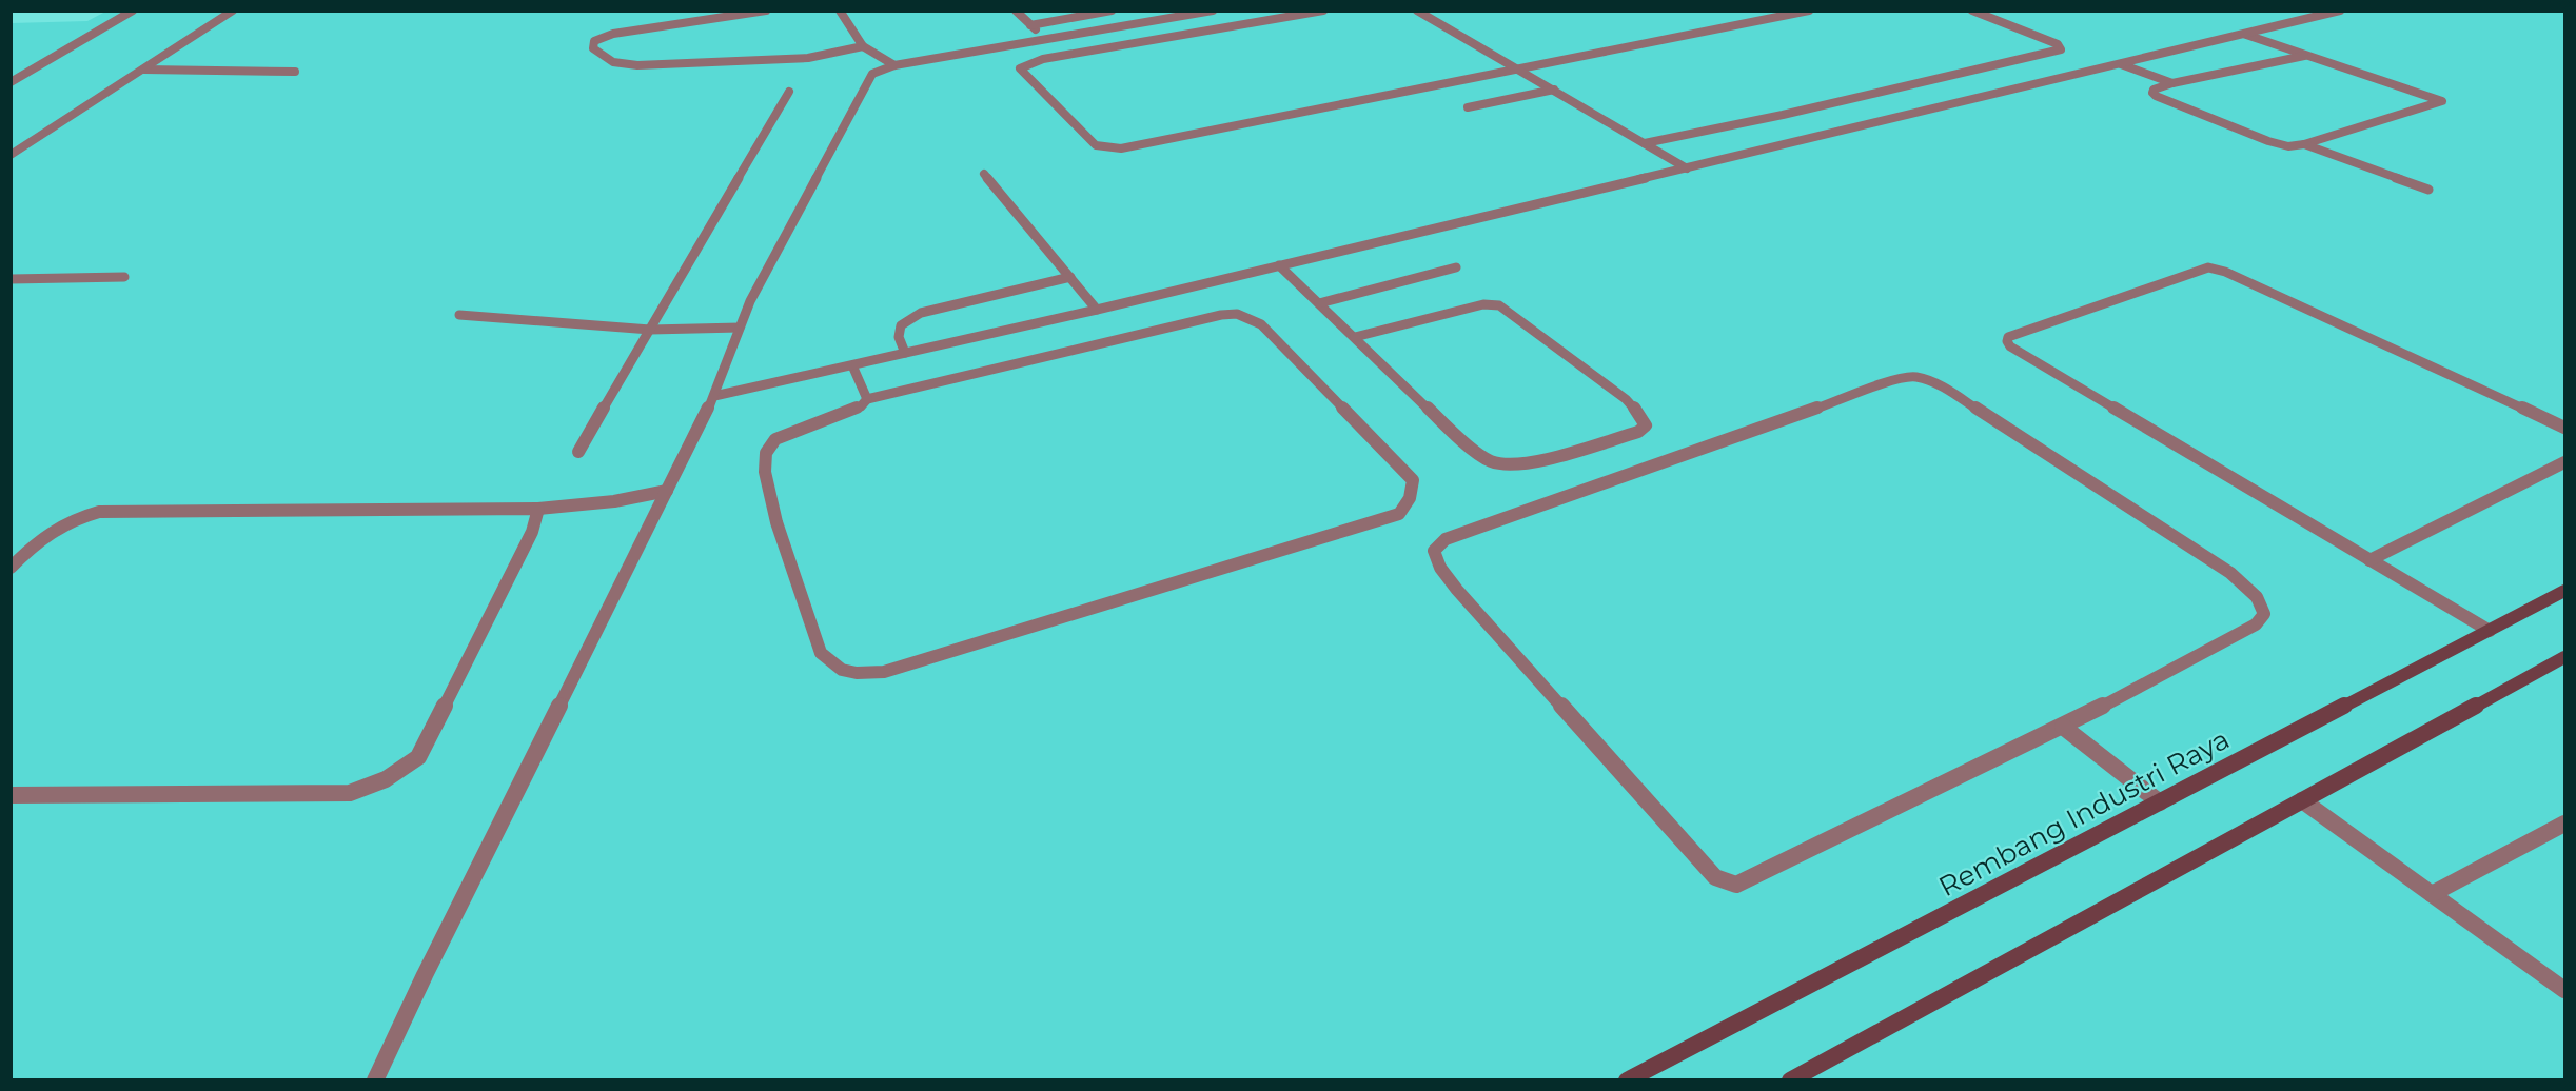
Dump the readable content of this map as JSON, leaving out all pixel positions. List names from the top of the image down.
{
  "streets": {
    "street": ["Rembang Industri Raya"]
  }
}
